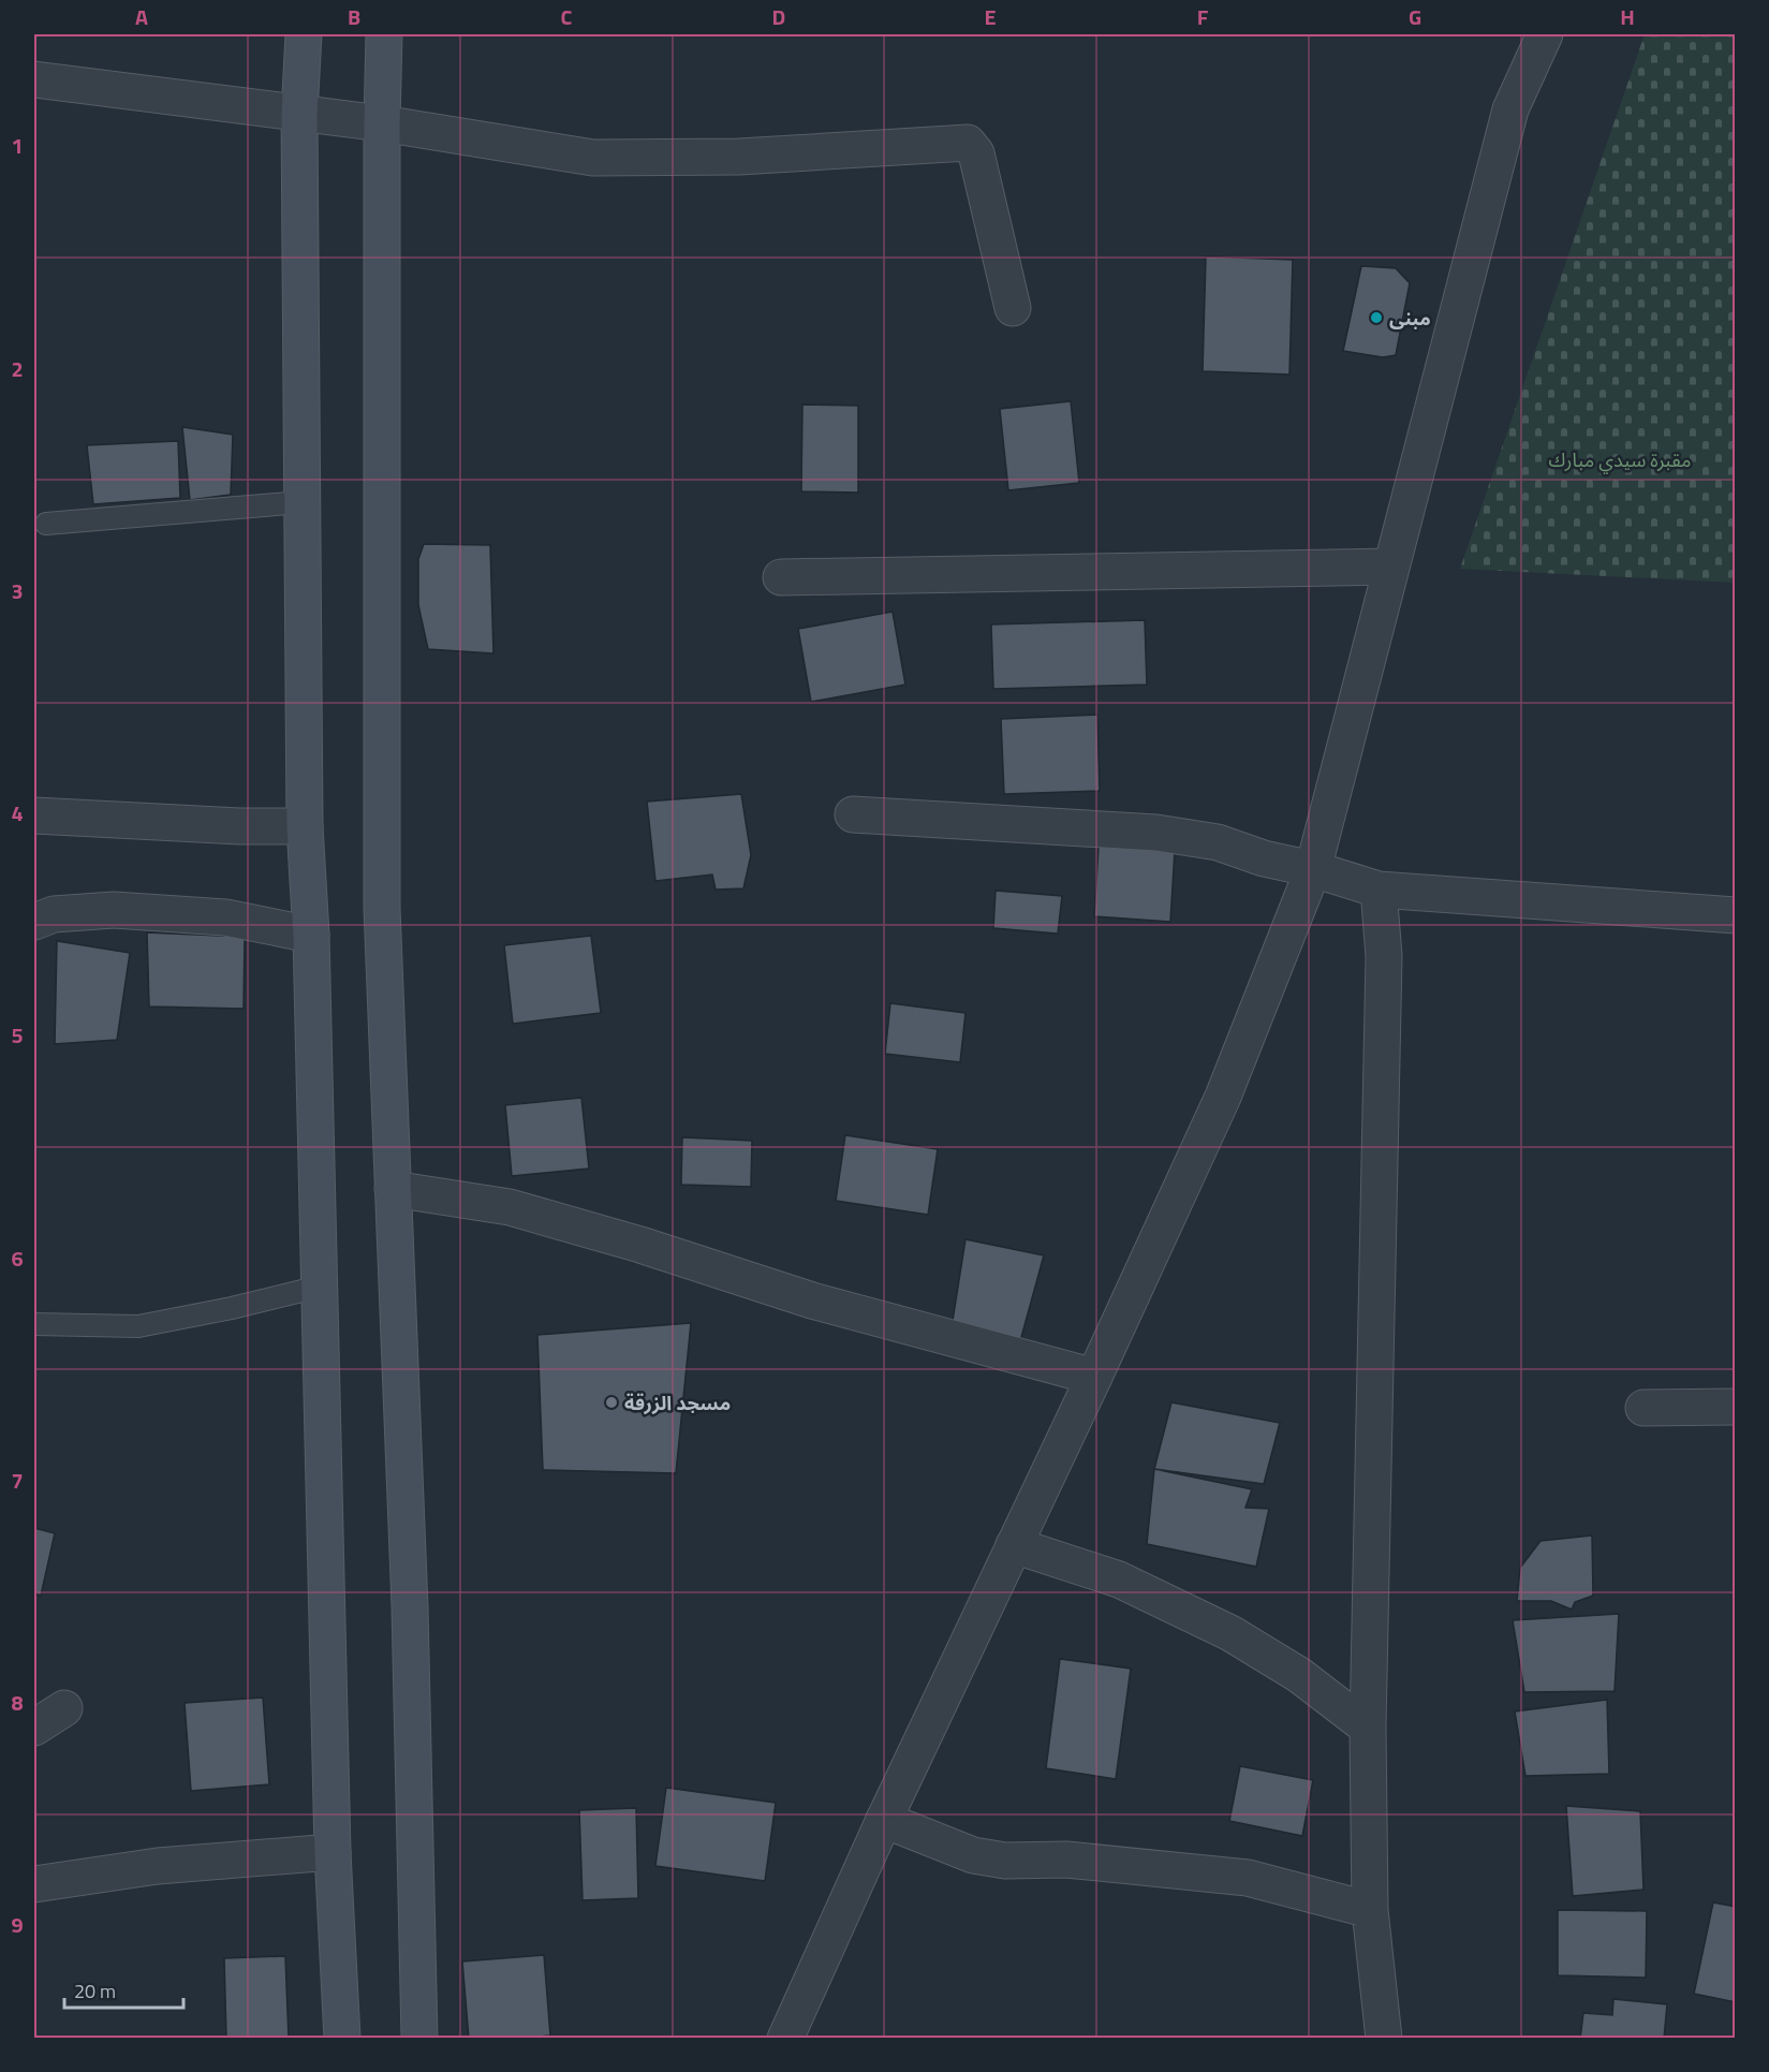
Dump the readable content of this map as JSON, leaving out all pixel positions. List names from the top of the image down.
{
  "parks": ["مقبرة سيدي مبارك"],
  "places": ["مبنى", "مسجد الزرقة"],
  "scale_bar": "20 m",
  "grid": {
    "columns": [
      "A",
      "B",
      "C",
      "D",
      "E",
      "F",
      "G",
      "H"
    ],
    "rows": [
      "1",
      "2",
      "3",
      "4",
      "5",
      "6",
      "7",
      "8",
      "9"
    ]
  }
}
